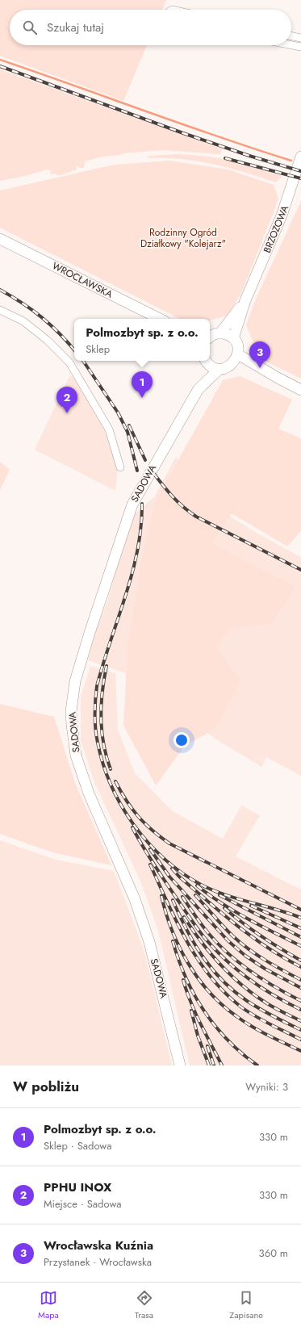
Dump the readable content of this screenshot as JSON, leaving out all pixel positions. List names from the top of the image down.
{
  "streets": {
    "street": ["BRZOZOWA", "WROCŁAWSKA", "SADOWA"]
  },
  "parks": ["Rodzinny Ogród Działkowy \"Kolejarz\""],
  "page": {
    "search": "Szukaj tutaj",
    "popup": ["Polmozbyt sp. z o.o.", "Sklep"],
    "pins": ["3", "1", "2"],
    "heading": ["W pobliżu", "Wyniki: 3"],
    "list": [
      {
        "mark": "1",
        "name": "Polmozbyt sp. z o.o.",
        "note": "Sklep · Sadowa",
        "value": "330 m"
      },
      {
        "mark": "2",
        "name": "PPHU INOX",
        "note": "Miejsce · Sadowa",
        "value": "330 m"
      },
      {
        "mark": "3",
        "name": "Wrocławska Kuźnia",
        "note": "Przystanek · Wrocławska",
        "value": "360 m"
      }
    ],
    "nav": ["Mapa", "Trasa", "Zapisane"]
  }
}
